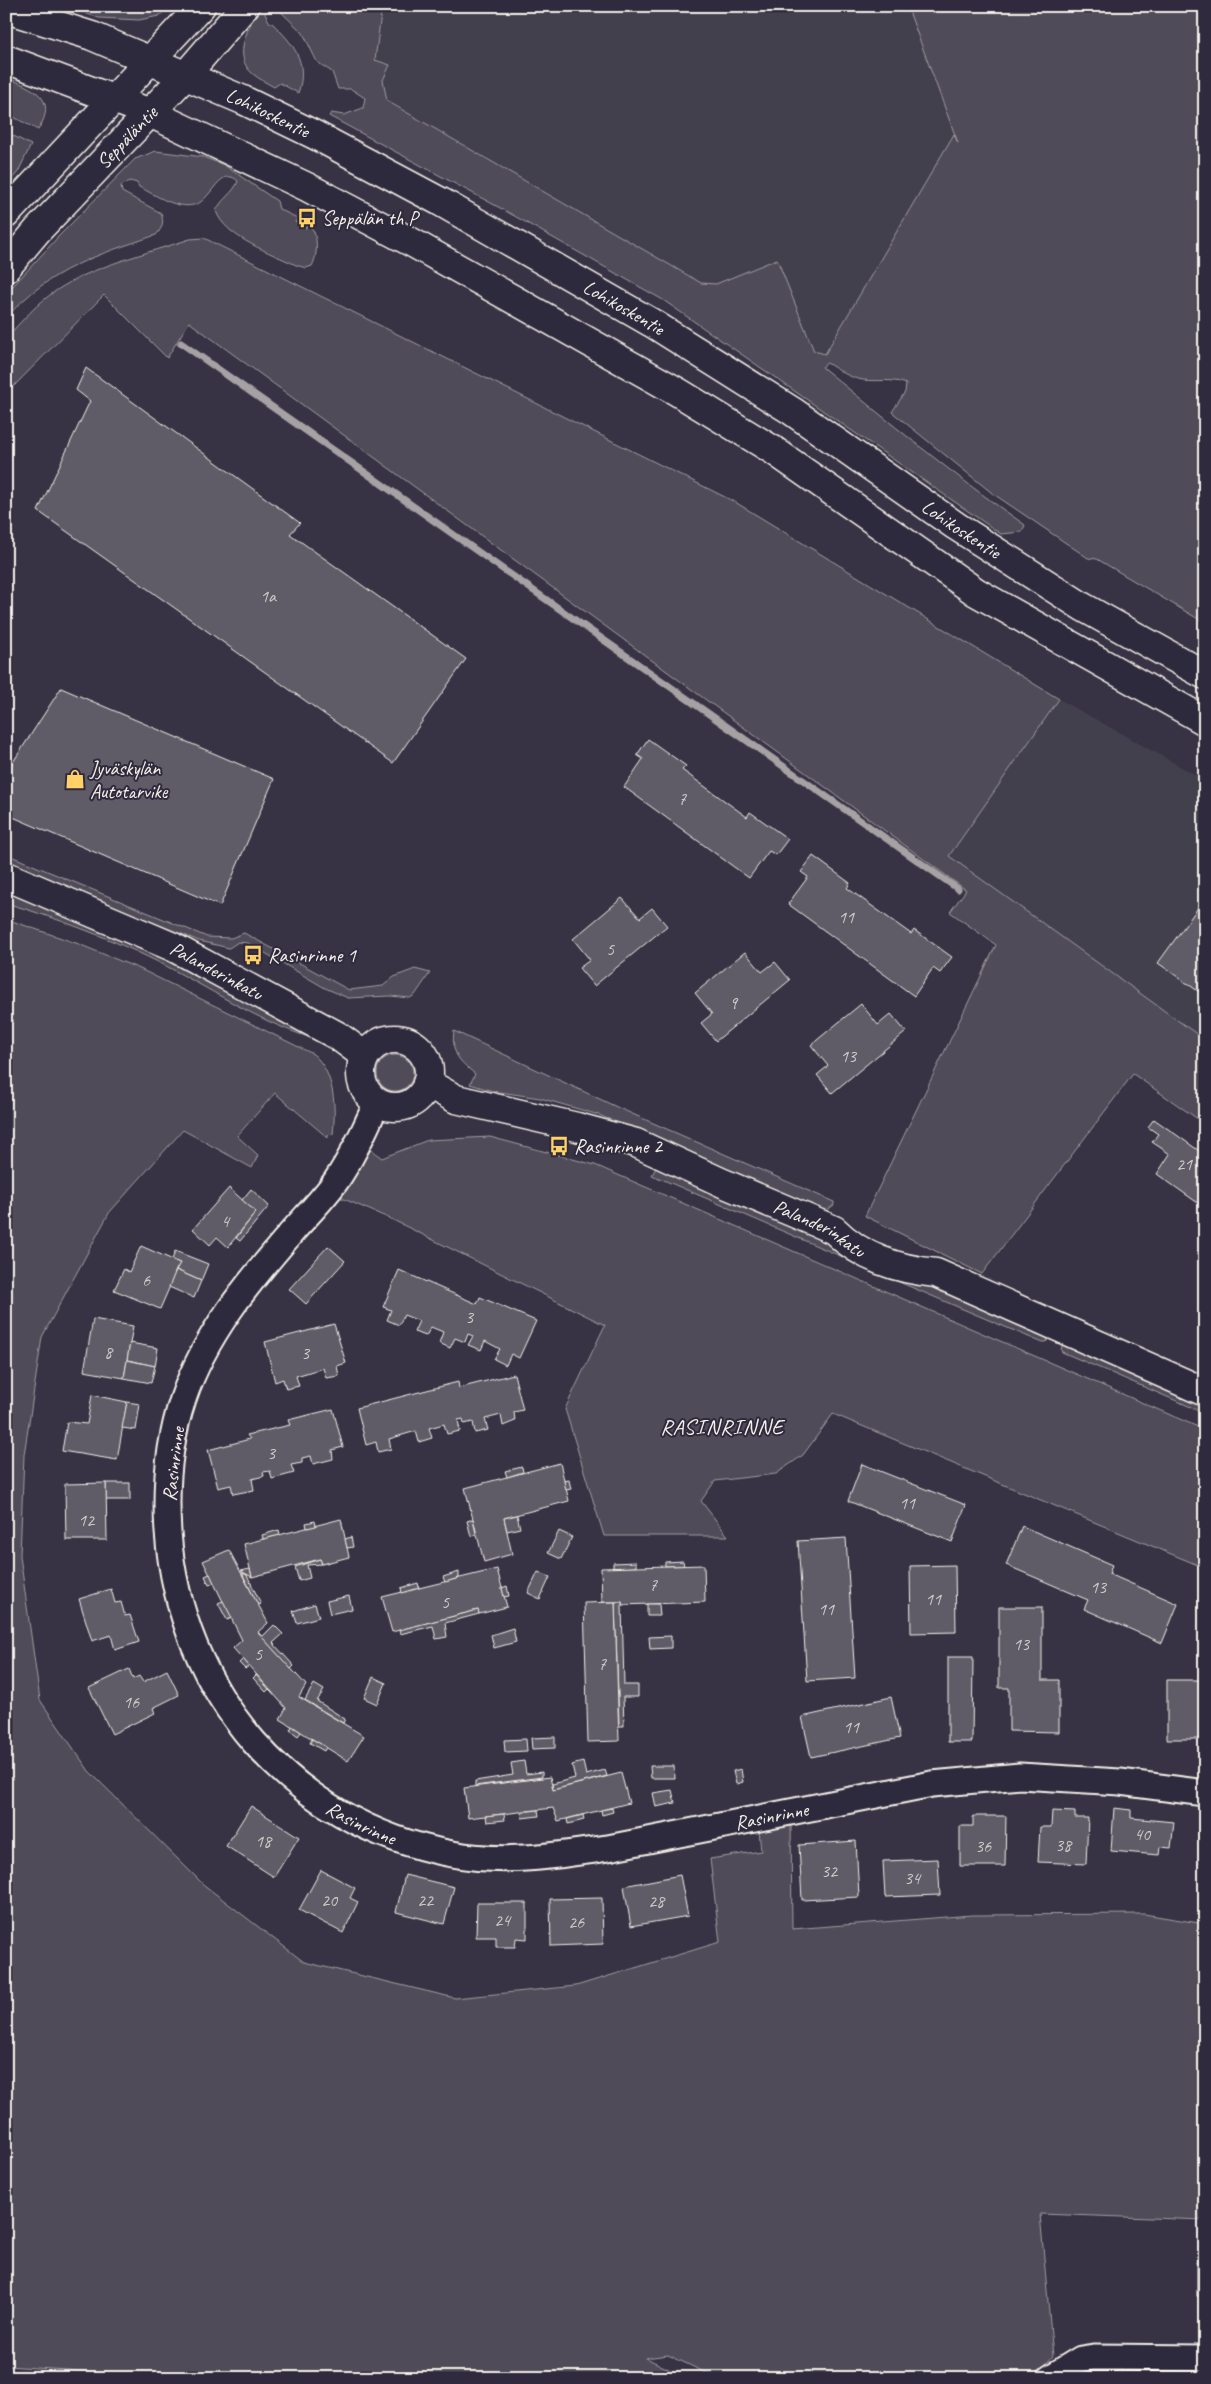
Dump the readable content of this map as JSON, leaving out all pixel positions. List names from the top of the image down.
{
  "streets": {
    "main road": ["Lohikoskentie", "Seppäläntie", "Palanderinkatu"],
    "street": ["Rasinrinne"]
  },
  "crossings": [
    ["Lohikoskentie", "Seppäläntie"],
    ["Palanderinkatu", "Rasinrinne"]
  ],
  "districts": ["RASINRINNE"],
  "places": {
    "bus stop": ["Seppälän th P", "Rasinrinne 1", "Rasinrinne 2"],
    "shop": ["Jyväskylän Autotarvike"]
  },
  "house_numbers": [
    "1a",
    "7",
    "11",
    "5",
    "9",
    "13",
    "21",
    "4",
    "6",
    "3",
    "8",
    "3",
    "3",
    "11",
    "12",
    "7",
    "13",
    "11",
    "5",
    "11",
    "13",
    "5",
    "7",
    "16",
    "11",
    "40",
    "18",
    "38",
    "36",
    "32",
    "34",
    "20",
    "22",
    "28",
    "24",
    "26"
  ]
}
